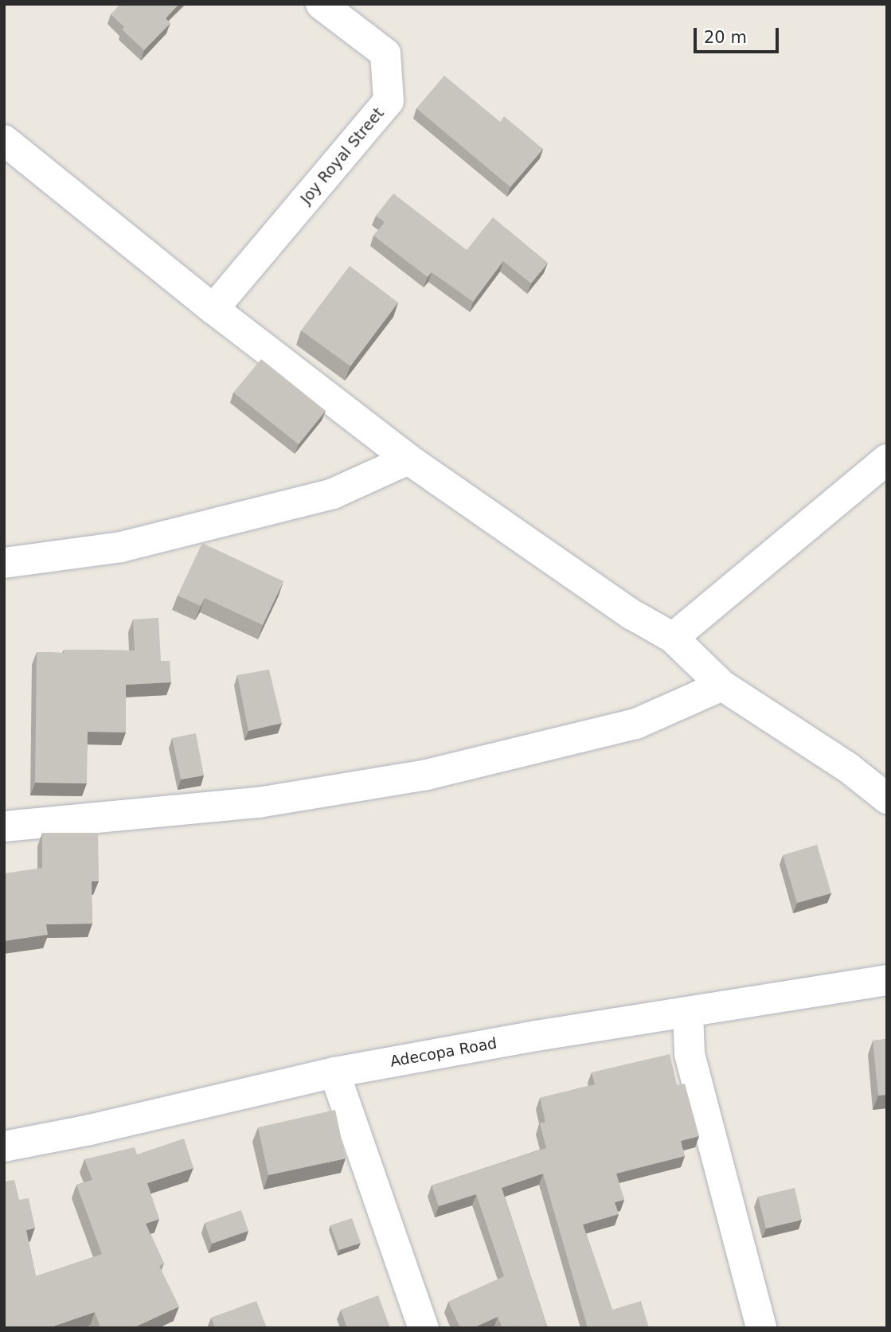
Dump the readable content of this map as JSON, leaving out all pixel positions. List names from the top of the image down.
{
  "streets": {
    "street": ["Joy Royal Street", "Adecopa Road"]
  },
  "scale_bar": "20 m"
}
